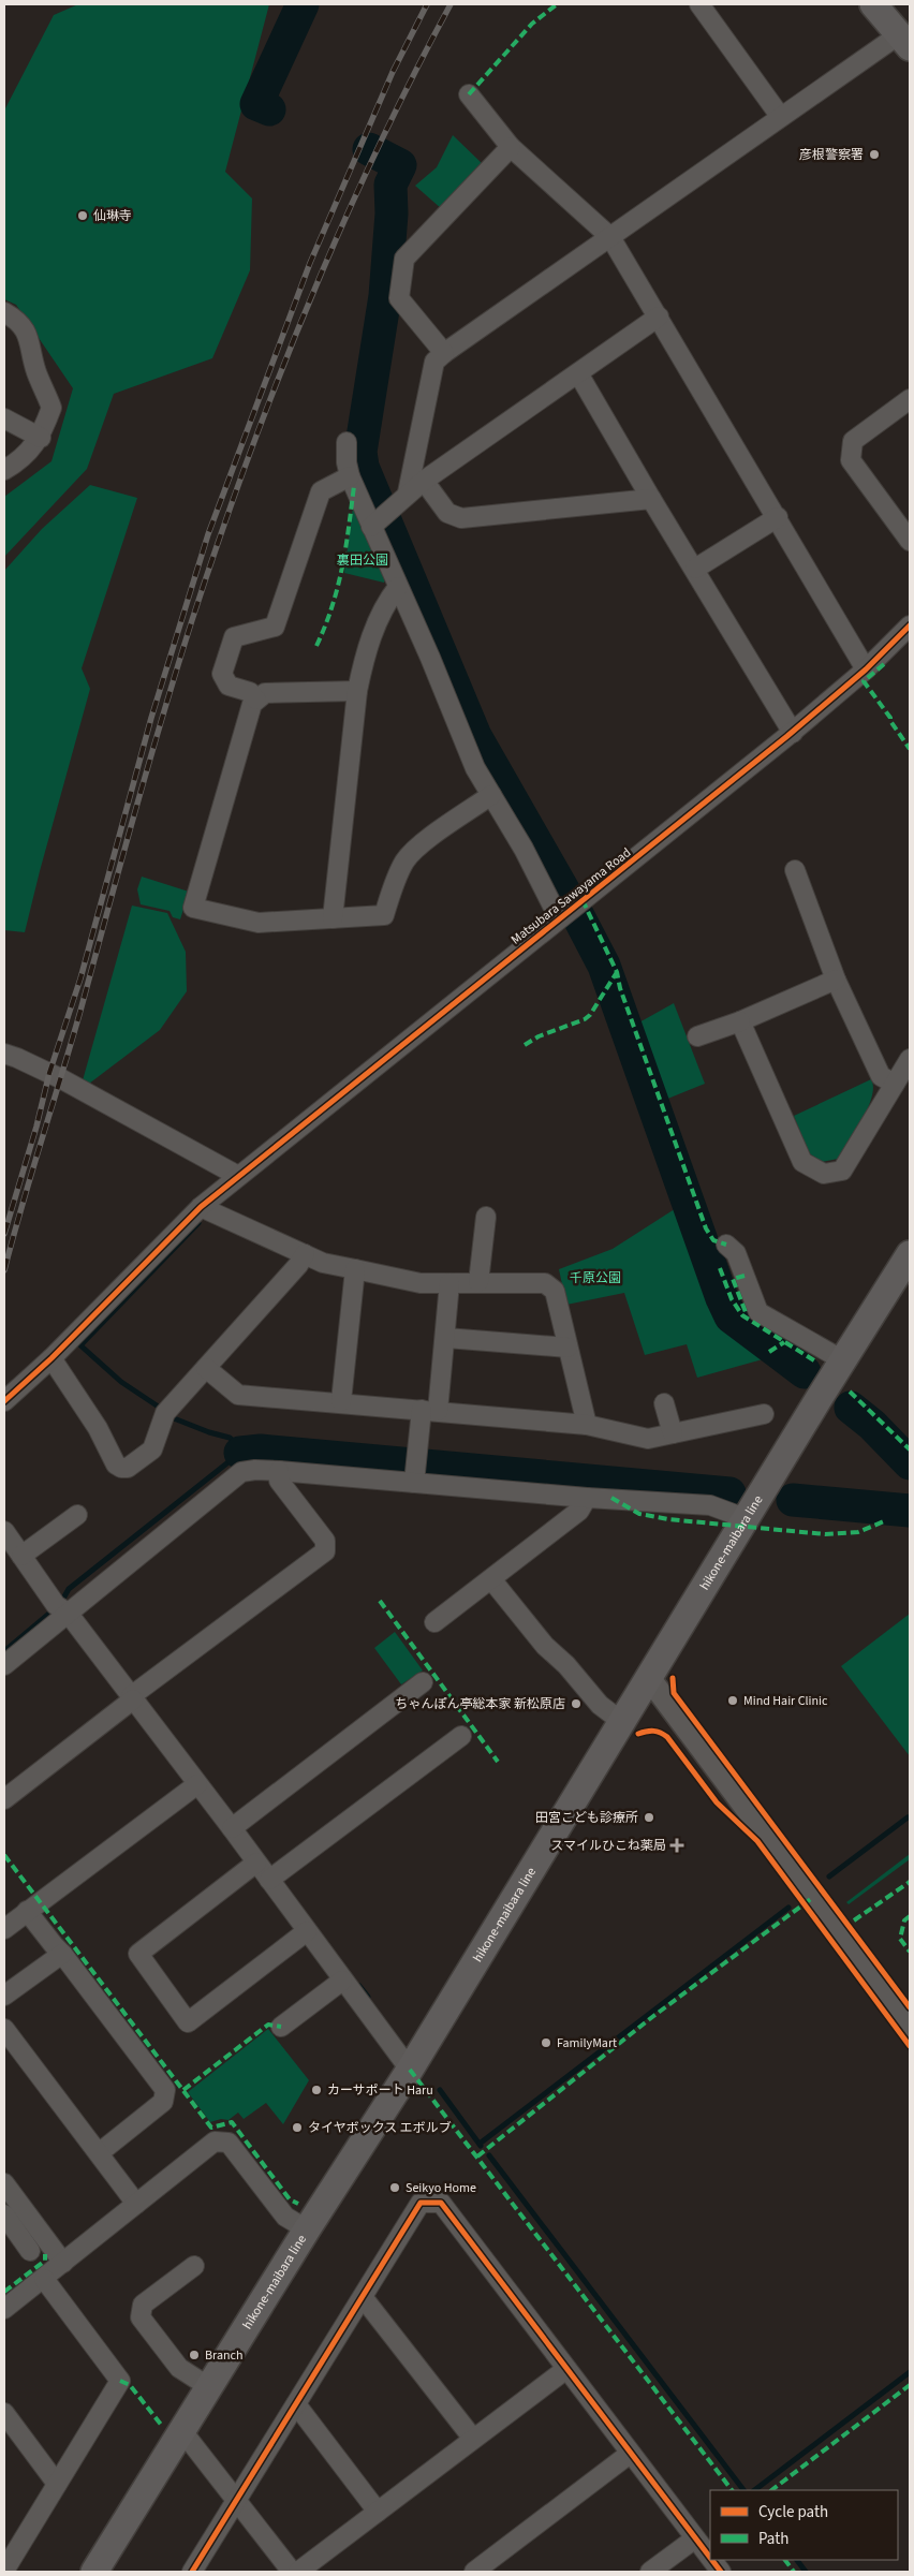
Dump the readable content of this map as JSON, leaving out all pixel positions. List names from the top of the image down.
{
  "streets": {
    "main road": ["hikone-maibara line"],
    "street": ["Matsubara Sawayama Road"]
  },
  "parks": ["裏田公園", "千原公園"],
  "places": {
    "other": [
      "彦根警察署",
      "仙琳寺",
      "Mind Hair Clinic",
      "ちゃんぽん亭総本家 新松原店",
      "田宮こども診療所",
      "FamilyMart",
      "カーサポート Haru",
      "タイヤボックス エボルブ",
      "Seikyo Home",
      "Branch"
    ],
    "health": ["スマイルひこね薬局"]
  },
  "legend": ["Cycle path", "Path"]
}
